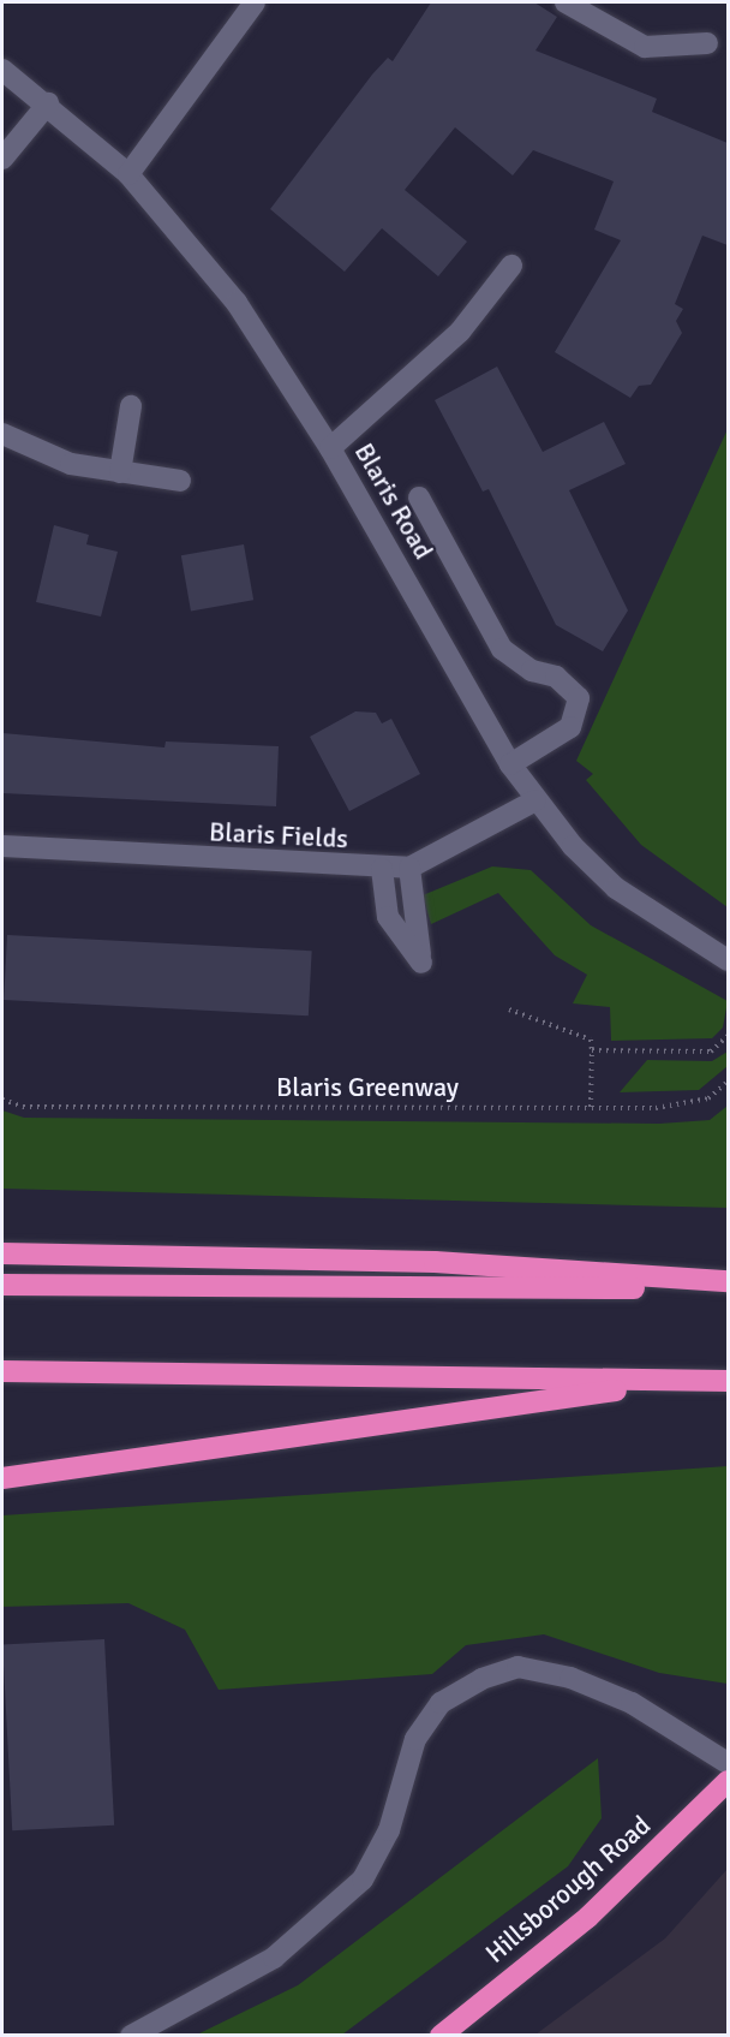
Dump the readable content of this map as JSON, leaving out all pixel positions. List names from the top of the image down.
{
  "streets": {
    "highway": ["Hillsborough Road"],
    "street": ["Blaris Road", "Blaris Fields"],
    "path": ["Blaris Greenway"]
  },
  "crossings": [
    ["Blaris Road", "Blaris Fields"]
  ]
}
